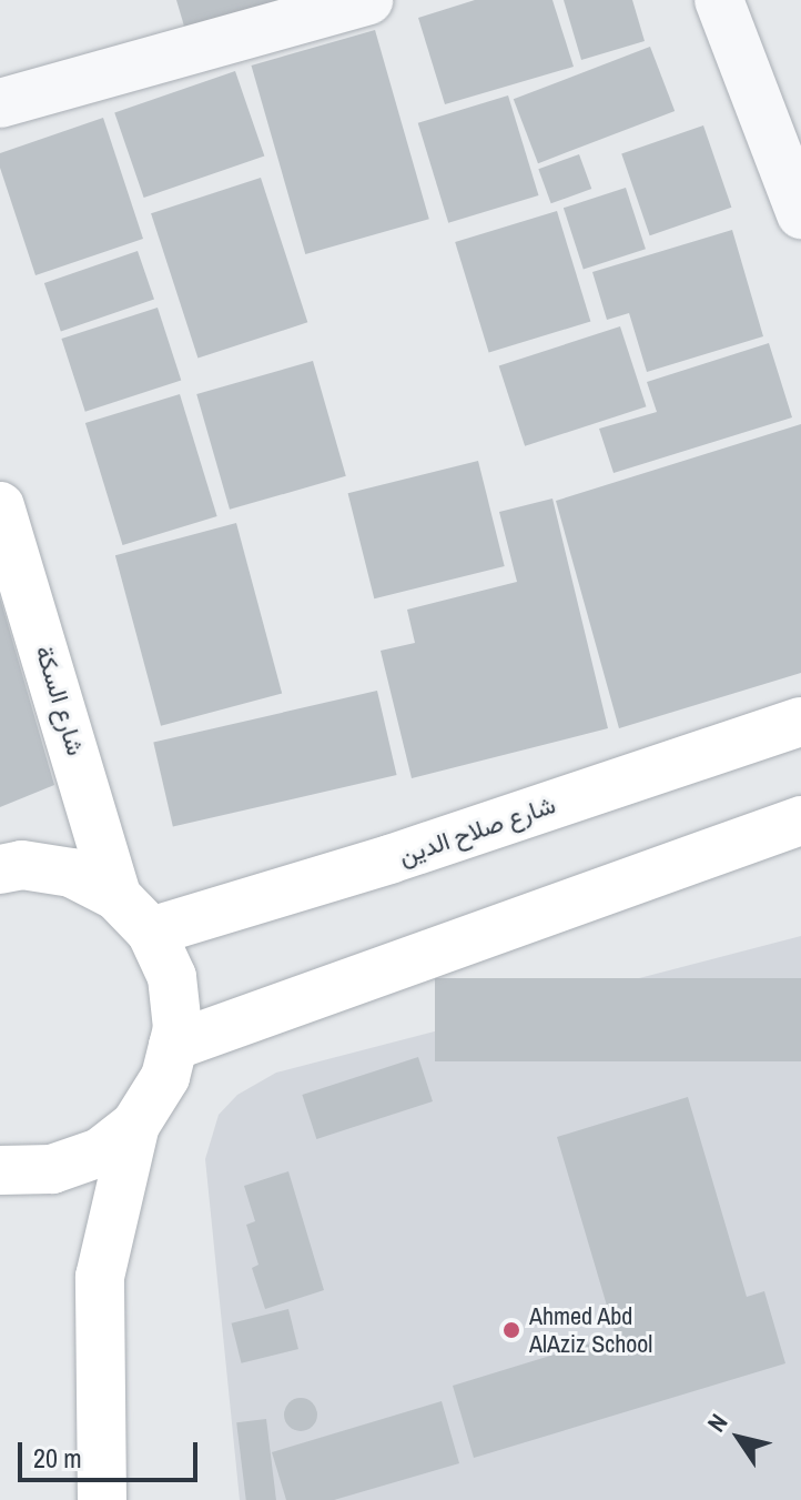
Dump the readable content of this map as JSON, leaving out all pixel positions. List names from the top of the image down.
{
  "streets": {
    "main road": ["شارع السكة", "شارع صلاح الدين"]
  },
  "places": ["Ahmed Abd AlAziz School"],
  "scale_bar": "20 m",
  "north": "top left"
}
